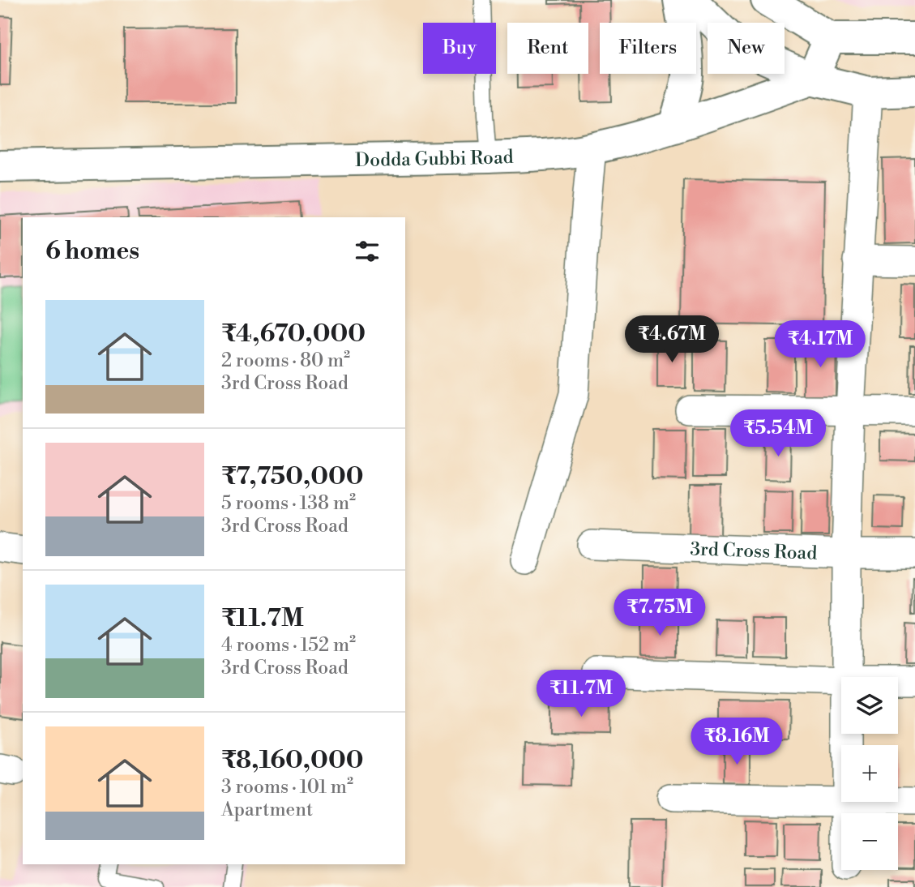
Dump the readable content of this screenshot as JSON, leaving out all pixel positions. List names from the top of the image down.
{
  "streets": {
    "street": ["Dodda Gubbi Road", "3rd Cross Road"]
  },
  "page": {
    "chip": [
      "Buy",
      "Rent",
      "Filters",
      "New"
    ],
    "heading": "6 homes",
    "list": [
      {
        "name": "₹4,670,000",
        "note": "2 rooms · 80 m² · 3rd Cross Road"
      },
      {
        "name": "₹7,750,000",
        "note": "5 rooms · 138 m² · 3rd Cross Road"
      },
      {
        "name": "₹11.7M",
        "note": "4 rooms · 152 m² · 3rd Cross Road"
      },
      {
        "name": "₹8,160,000",
        "note": "3 rooms · 101 m² · Apartment"
      }
    ],
    "price": [
      "₹4.67M",
      "₹4.17M",
      "₹5.54M",
      "₹7.75M",
      "₹11.7M",
      "₹8.16M"
    ],
    "map_buttons": ["+", "−"]
  }
}
